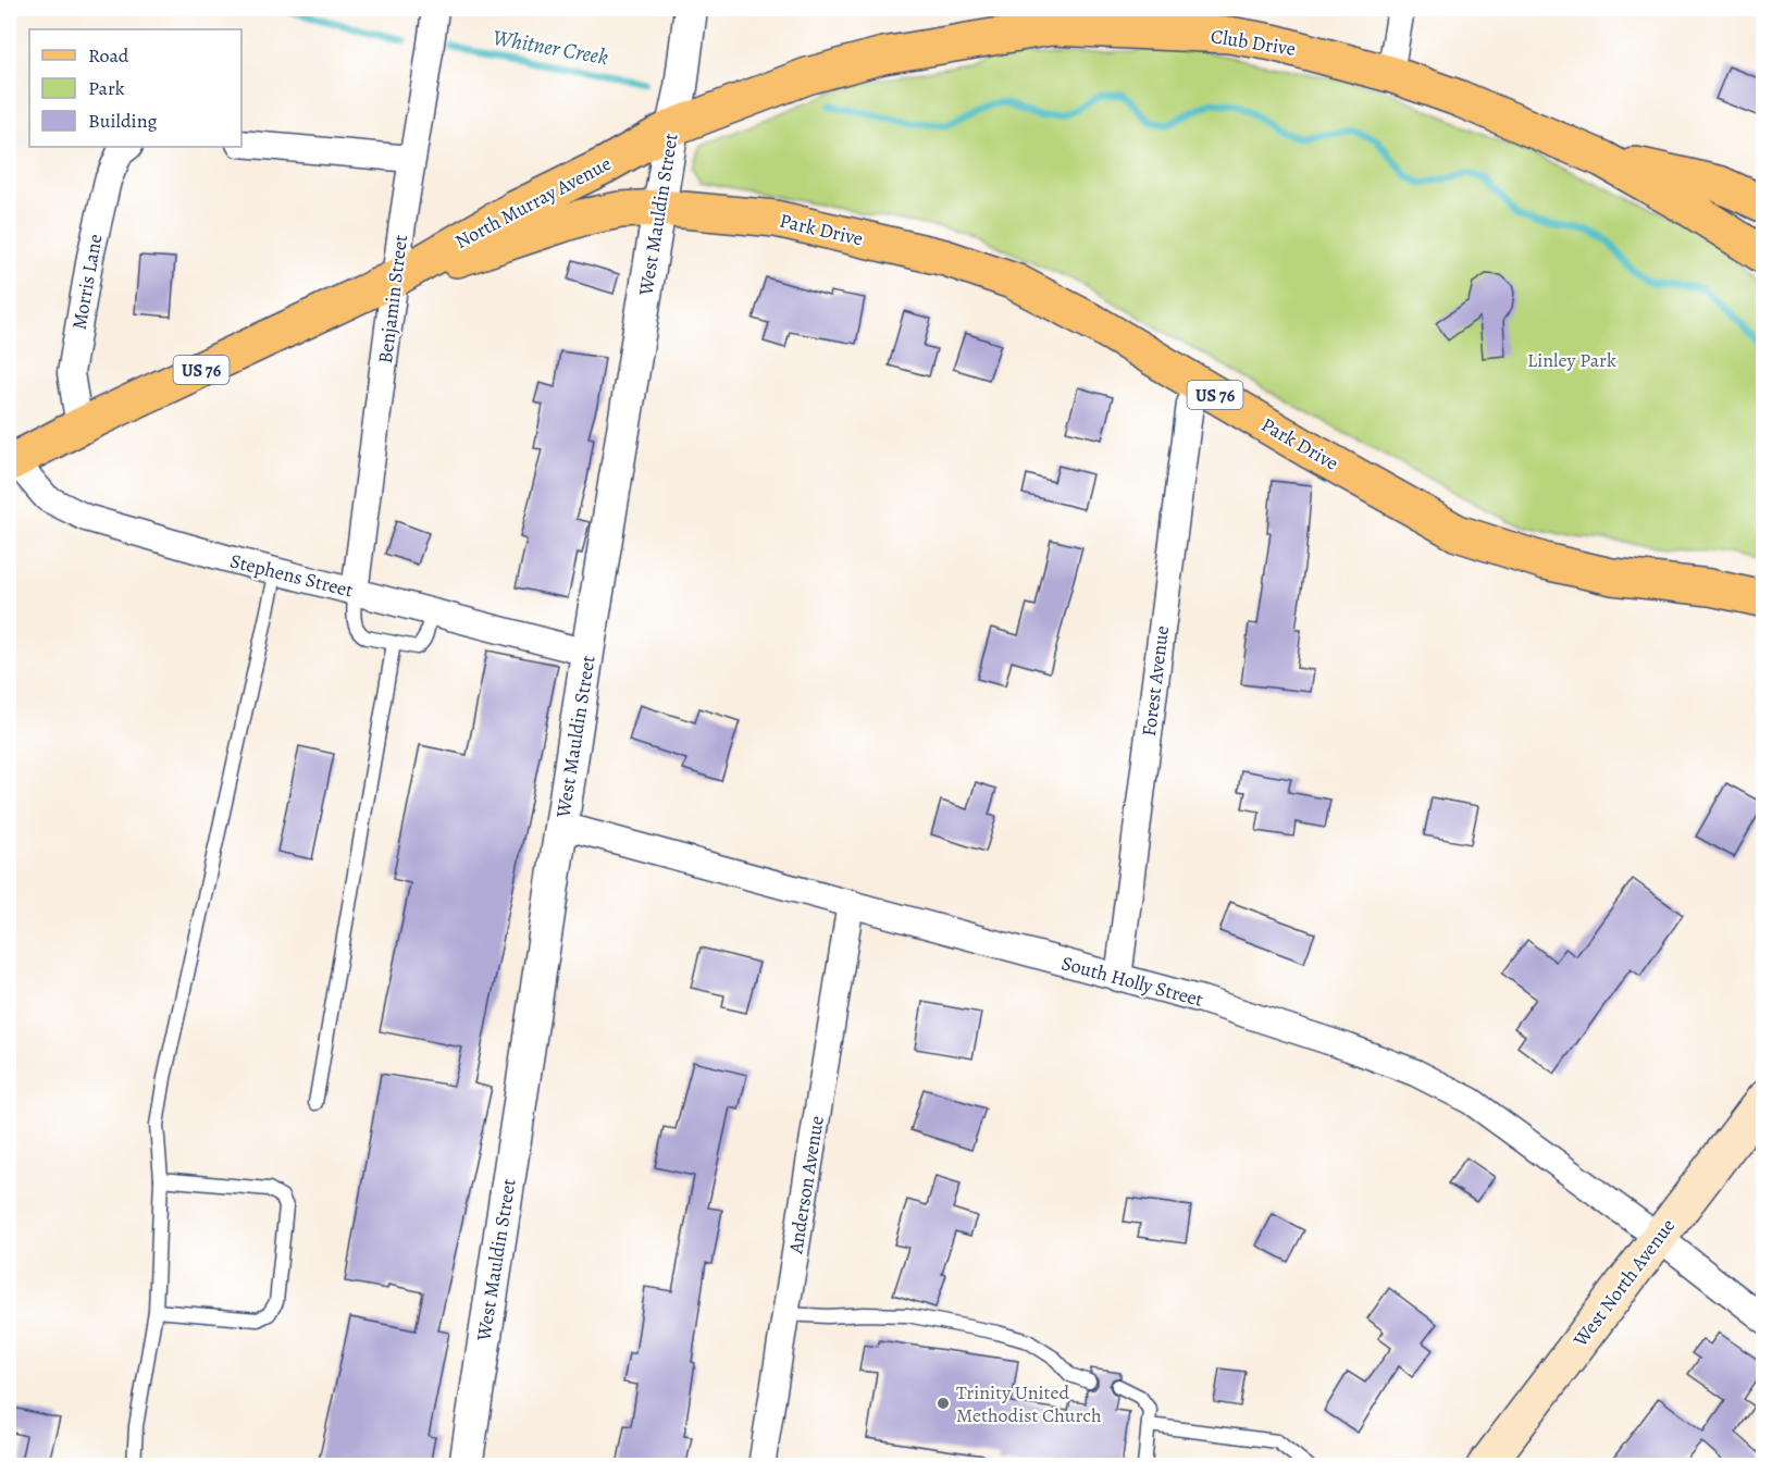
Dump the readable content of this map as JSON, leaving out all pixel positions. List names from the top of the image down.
{
  "streets": {
    "main road": [
      "Club Drive",
      "North Murray Avenue",
      "Park Drive",
      "US 76",
      "West North Avenue"
    ],
    "street": [
      "West Mauldin Street",
      "Morris Lane",
      "Benjamin Street",
      "Stephens Street",
      "Forest Avenue",
      "South Holly Street",
      "Anderson Avenue"
    ]
  },
  "crossings": [
    ["Club Drive", "North Murray Avenue"],
    ["Club Drive", "West Mauldin Street"],
    ["North Murray Avenue", "West Mauldin Street"],
    ["North Murray Avenue", "Park Drive"],
    ["North Murray Avenue", "Morris Lane"],
    ["North Murray Avenue", "Benjamin Street"],
    ["North Murray Avenue", "Stephens Street"],
    ["West Mauldin Street", "Park Drive"],
    ["West Mauldin Street", "Stephens Street"],
    ["West Mauldin Street", "South Holly Street"],
    ["Park Drive", "Forest Avenue"],
    ["Benjamin Street", "Stephens Street"],
    ["Forest Avenue", "South Holly Street"],
    ["South Holly Street", "Anderson Avenue"],
    ["South Holly Street", "West North Avenue"]
  ],
  "water": ["Whitner Creek"],
  "parks": ["Linley Park"],
  "places": ["Trinity United Methodist Church"],
  "legend": ["Road", "Park", "Building"]
}
